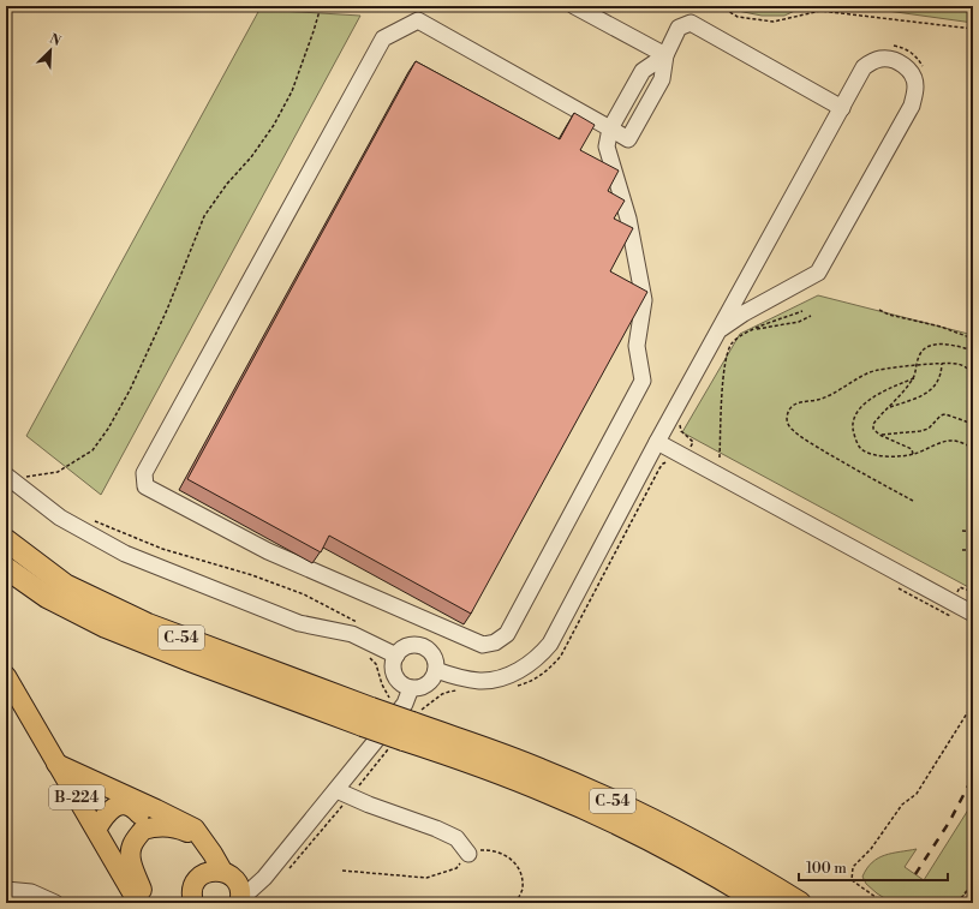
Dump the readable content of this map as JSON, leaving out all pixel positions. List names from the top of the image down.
{
  "streets": {
    "highway": ["C-54"],
    "main road": ["B-224"]
  },
  "scale_bar": "100 m",
  "north": "top right"
}
